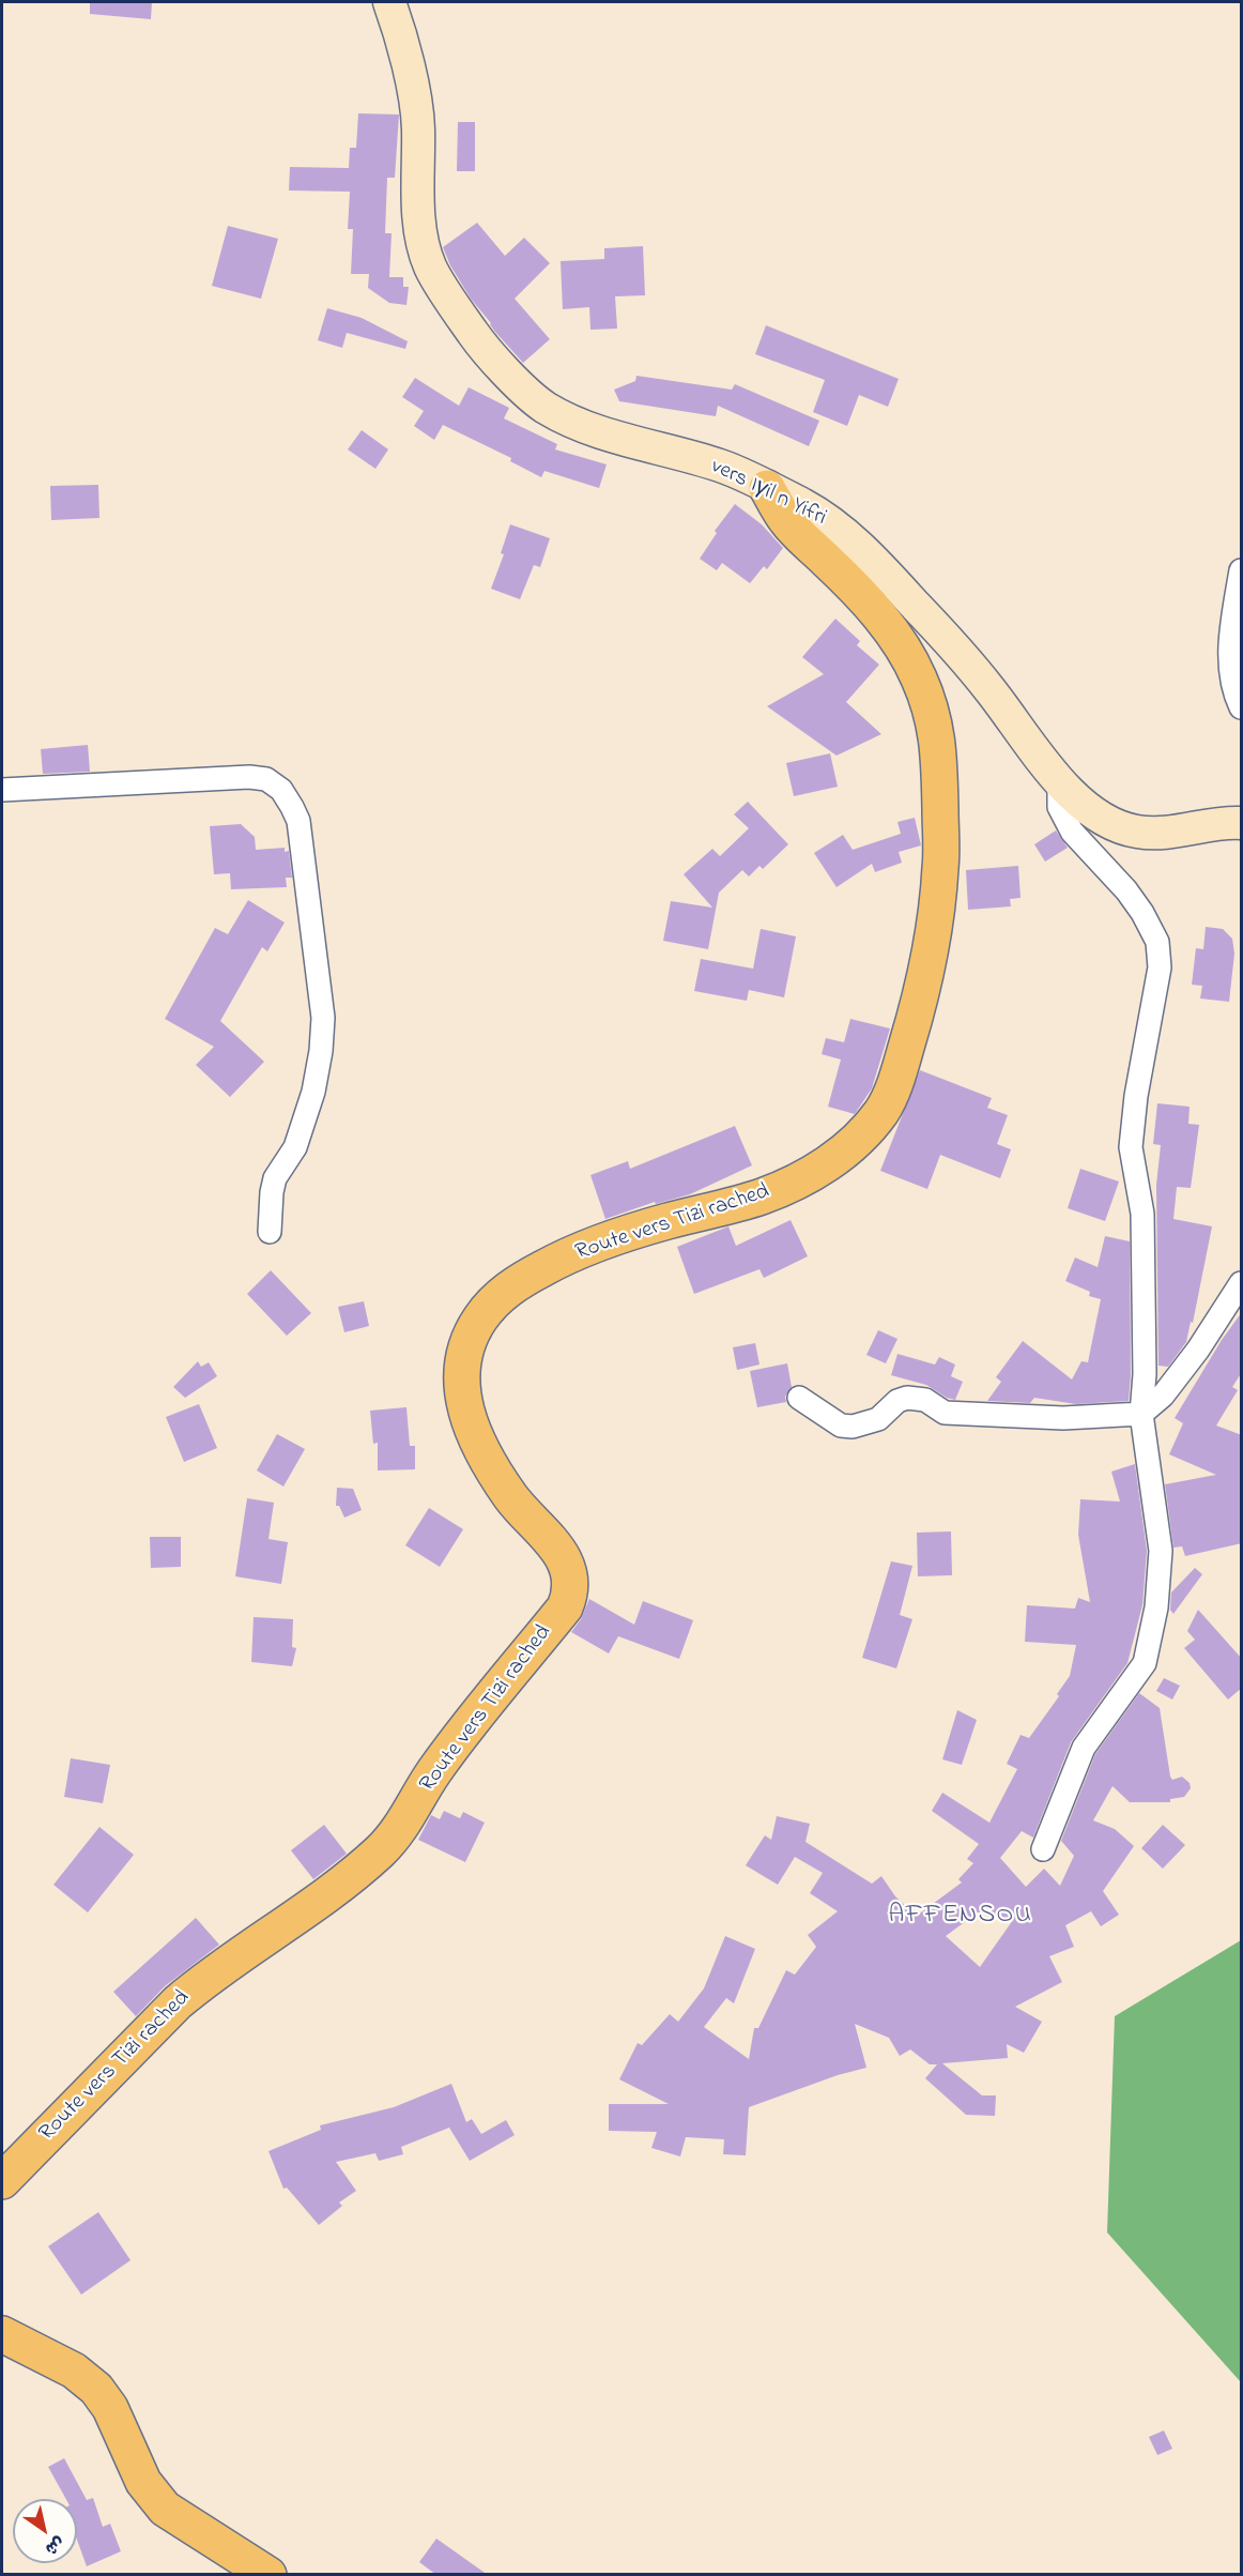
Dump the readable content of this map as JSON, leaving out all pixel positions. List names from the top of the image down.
{
  "streets": {
    "main road": ["vers Iγil n Yifri", "Route vers Tizi rached"]
  },
  "crossings": [
    ["vers Iγil n Yifri", "Route vers Tizi rached"]
  ],
  "districts": ["AFFENSOU"],
  "north": "bottom right"
}
